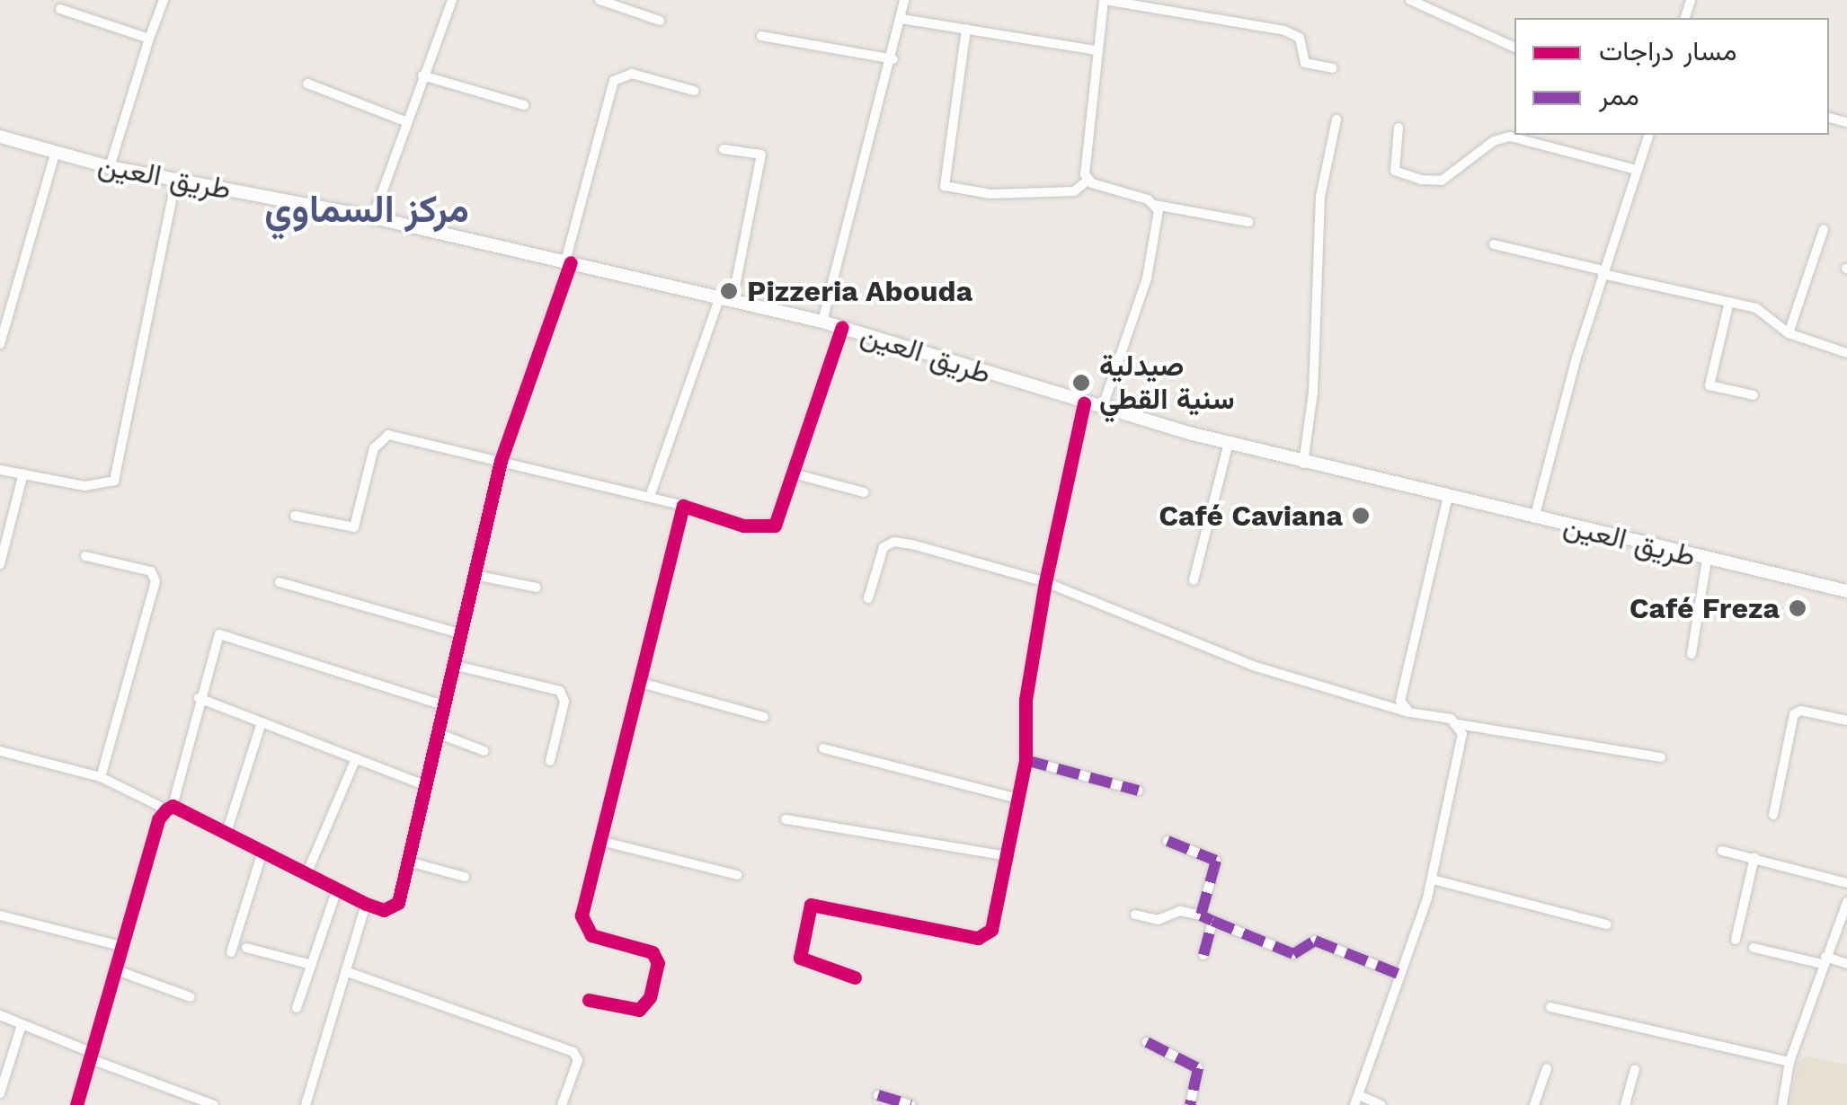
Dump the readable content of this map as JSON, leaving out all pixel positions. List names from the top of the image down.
{
  "streets": {
    "main road": ["طريق العين"]
  },
  "districts": ["مركز السماوي"],
  "places": [
    "Pizzeria Abouda",
    "صيدلية سنية القطي",
    "Café Caviana",
    "Café Freza"
  ],
  "legend": ["مسار دراجات", "ممر"]
}
